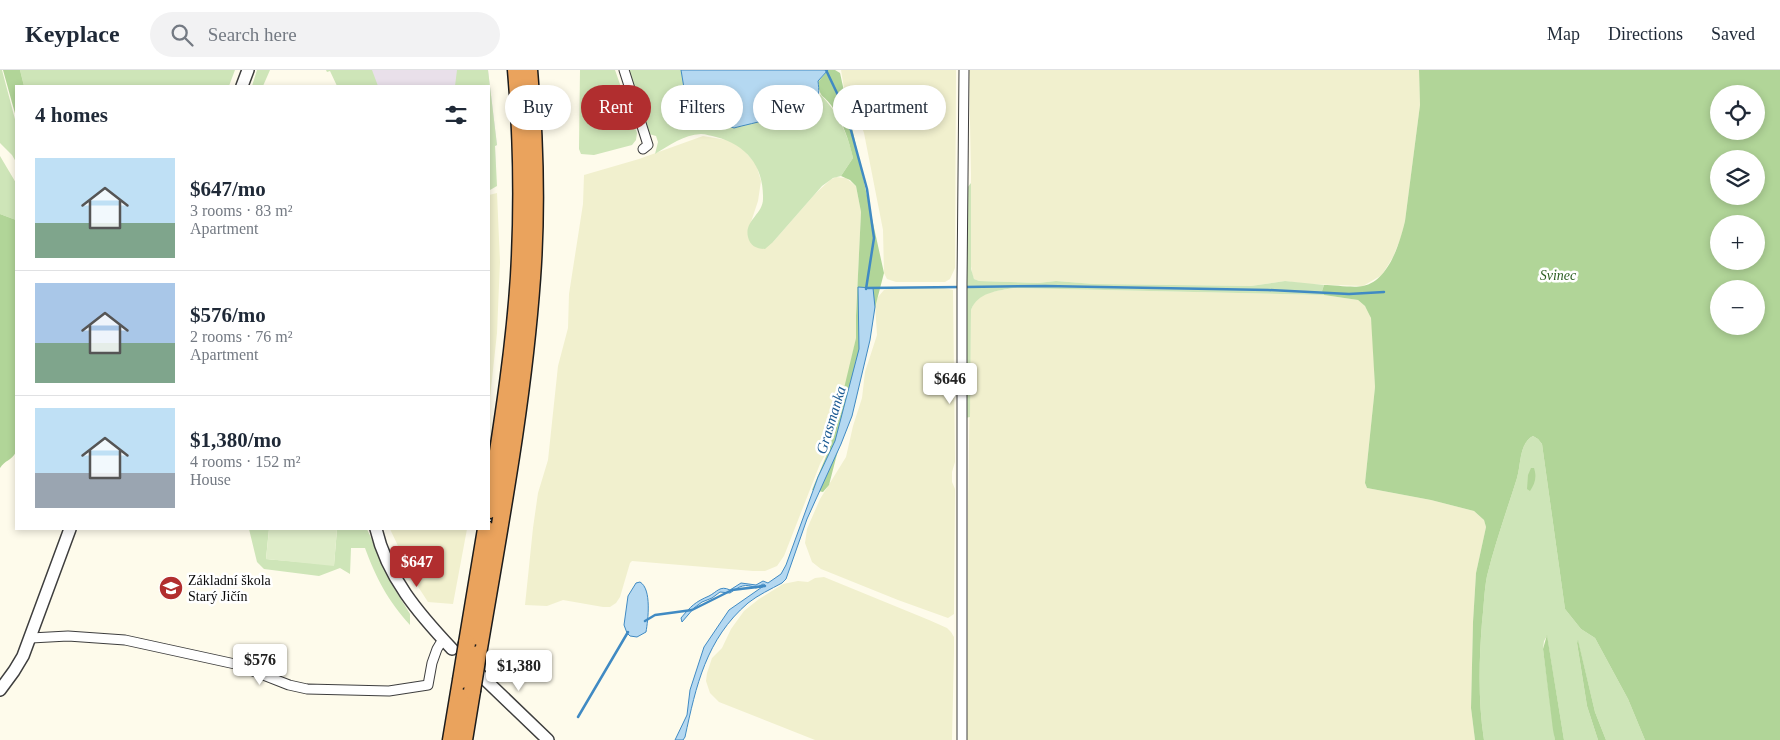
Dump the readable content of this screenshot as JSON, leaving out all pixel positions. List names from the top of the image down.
{
  "water": ["Grasmanka"],
  "parks": ["Svinec"],
  "places": {
    "school or university": ["Základní škola Starý Jičín"]
  },
  "page": {
    "header": "Keyplace",
    "search": "Search here",
    "nav": ["Map", "Directions", "Saved"],
    "map_buttons": ["+", "−"],
    "chip": [
      "Buy",
      "Rent",
      "Filters",
      "New",
      "Apartment"
    ],
    "heading": "4 homes",
    "list": [
      {
        "name": "$647/mo",
        "note": "3 rooms · 83 m² · Apartment"
      },
      {
        "name": "$576/mo",
        "note": "2 rooms · 76 m² · Apartment"
      },
      {
        "name": "$1,380/mo",
        "note": "4 rooms · 152 m² · House"
      }
    ],
    "price": [
      "$646",
      "$647",
      "$576",
      "$1,380"
    ]
  }
}
